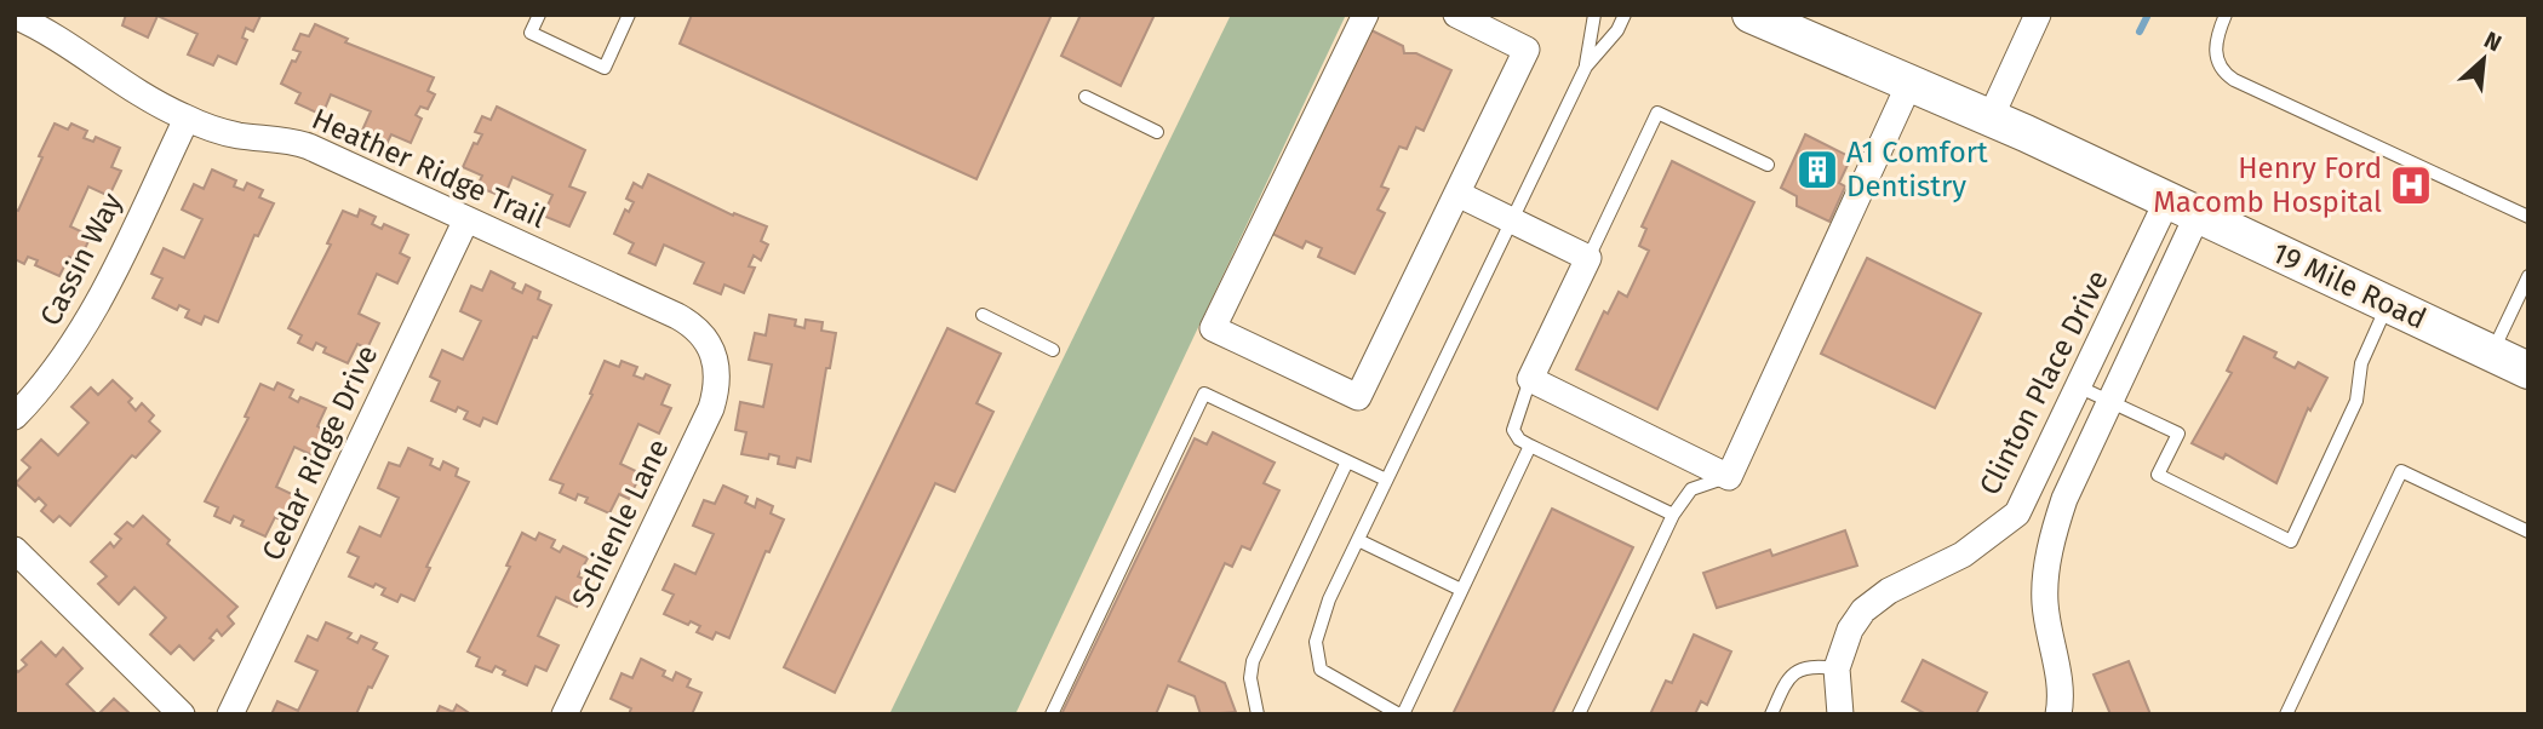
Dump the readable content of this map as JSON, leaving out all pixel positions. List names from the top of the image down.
{
  "streets": {
    "street": [
      "Heather Ridge Trail",
      "Cassin Way",
      "19 Mile Road",
      "Clinton Place Drive",
      "Cedar Ridge Drive",
      "Schienle Lane"
    ]
  },
  "crossings": [
    ["Heather Ridge Trail", "Cassin Way"],
    ["Heather Ridge Trail", "Cedar Ridge Drive"],
    ["Heather Ridge Trail", "Schienle Lane"],
    ["19 Mile Road", "Clinton Place Drive"]
  ],
  "places": {
    "building": ["A1 Comfort Dentistry"],
    "hospital": ["Henry Ford Macomb Hospital"]
  },
  "north": "top right"
}
